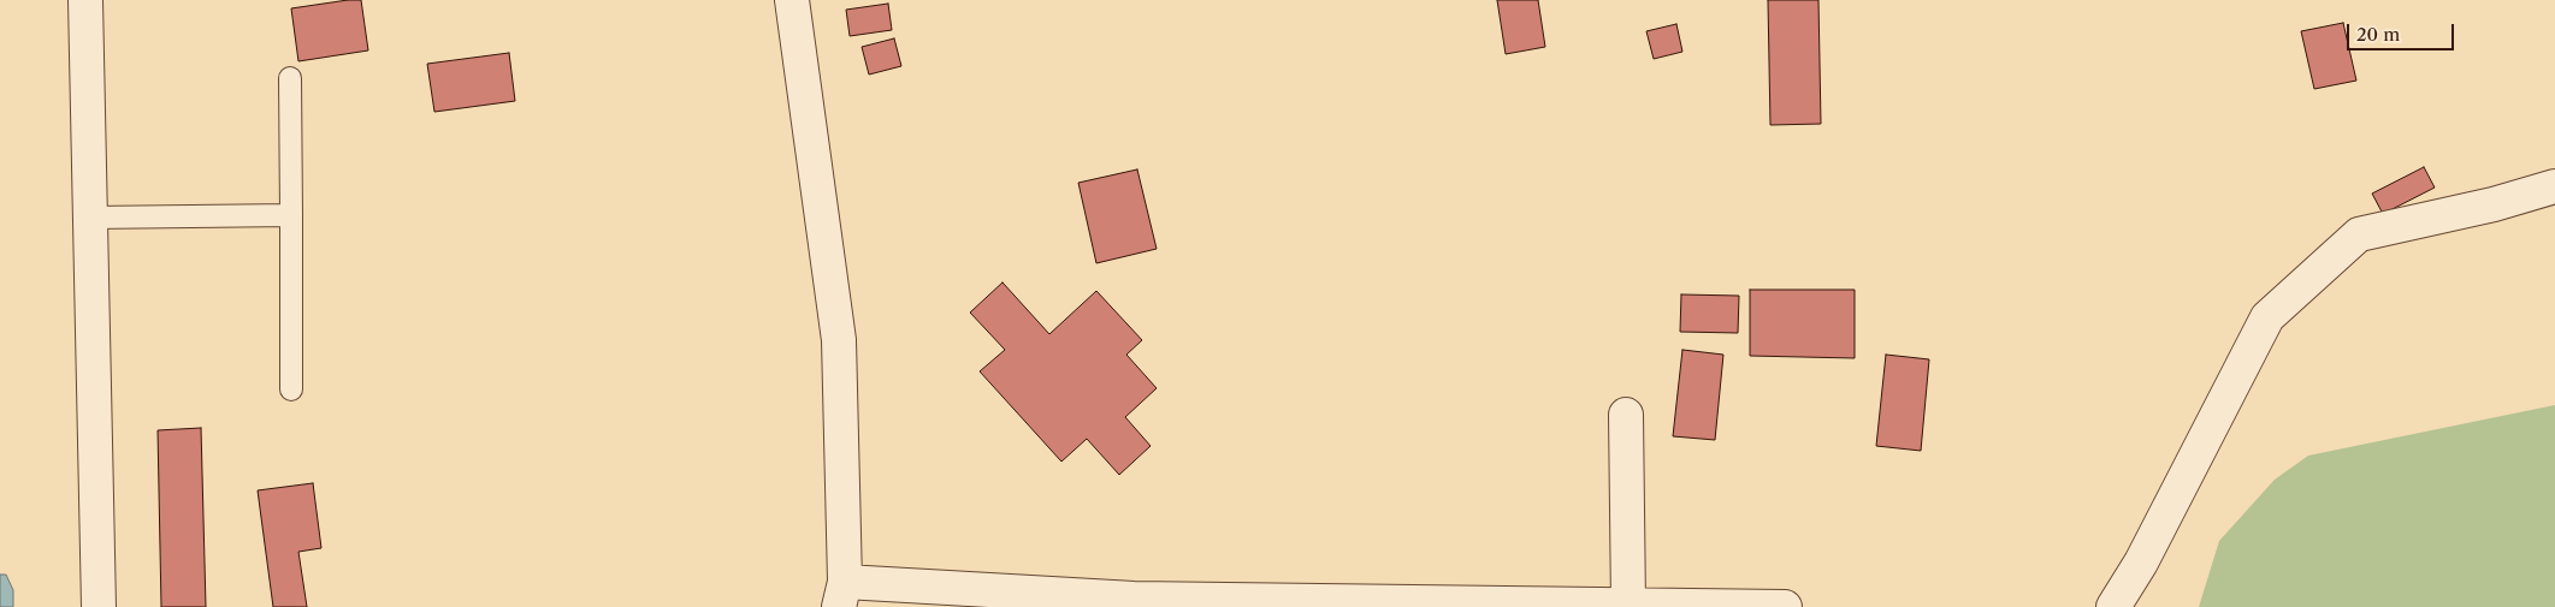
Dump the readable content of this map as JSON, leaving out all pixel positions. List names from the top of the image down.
{
  "scale_bar": "20 m"
}
